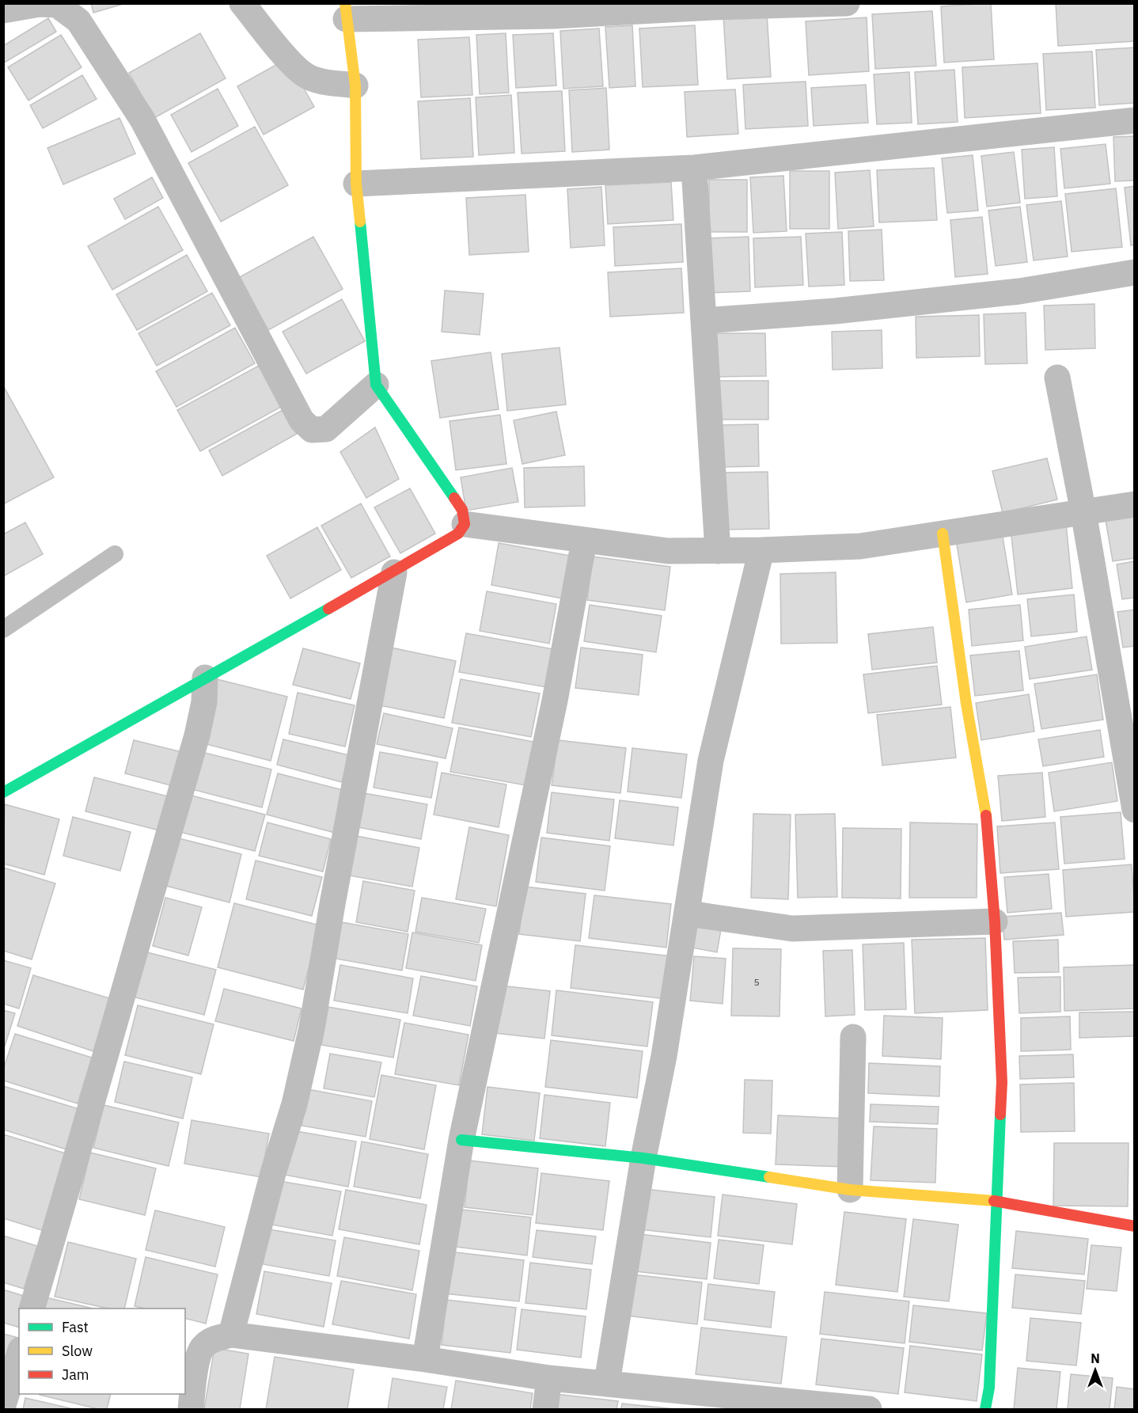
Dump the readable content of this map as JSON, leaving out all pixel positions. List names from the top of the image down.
{
  "house_numbers": ["5"],
  "legend": ["Fast", "Slow", "Jam"],
  "north": "top"
}
